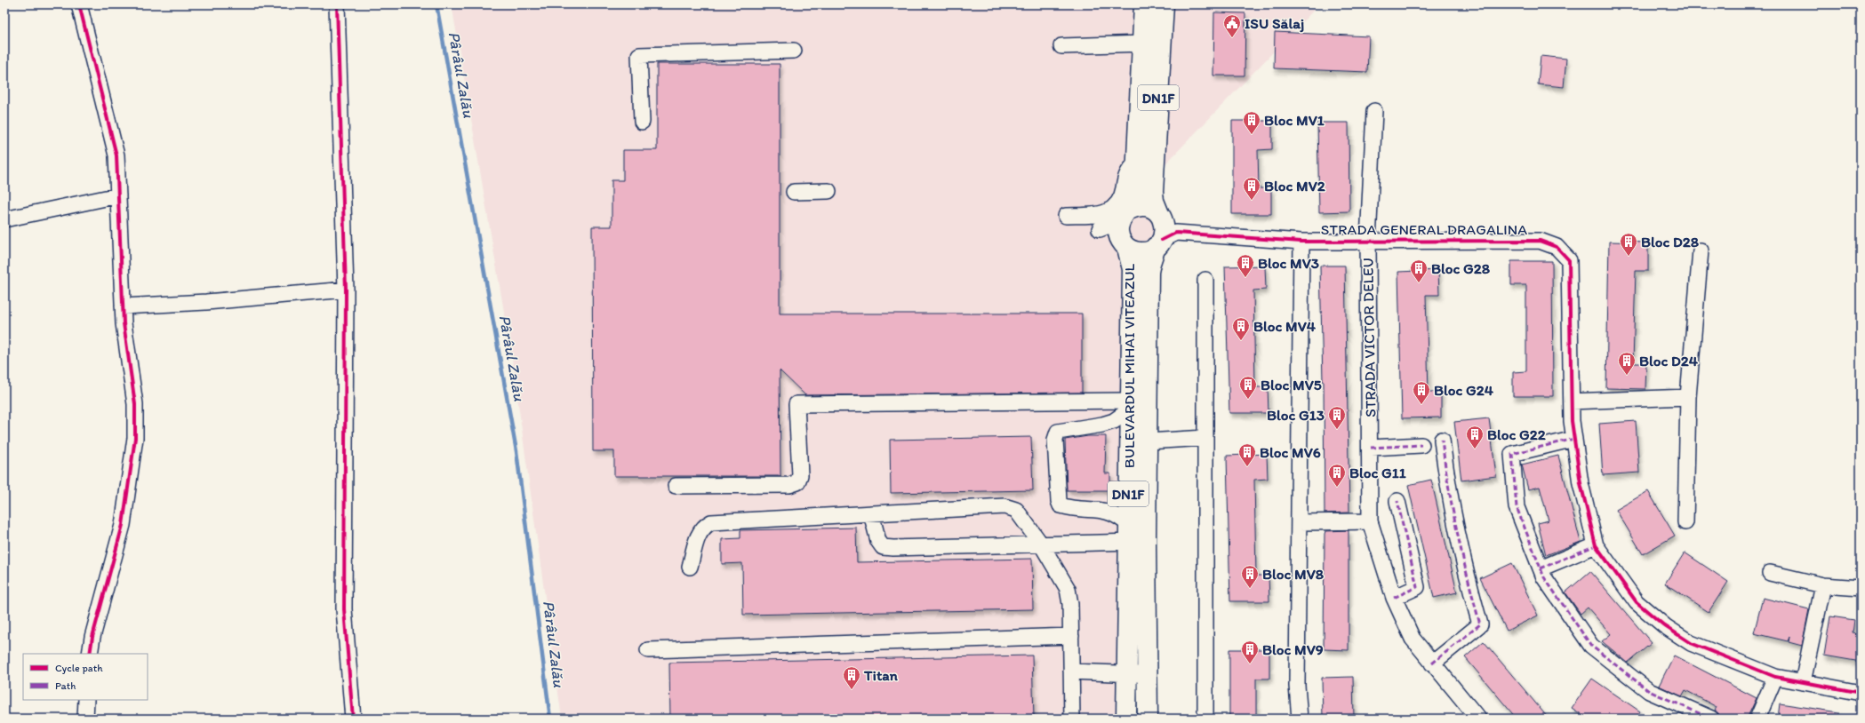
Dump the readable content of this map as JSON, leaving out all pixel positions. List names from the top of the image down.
{
  "streets": {
    "main road": ["DN1F", "BULEVARDUL MIHAI VITEAZUL"],
    "street": ["STRADA GENERAL DRAGALINA", "STRADA VICTOR DELEU"]
  },
  "crossings": [
    ["DN1F", "STRADA GENERAL DRAGALINA"],
    ["DN1F", "BULEVARDUL MIHAI VITEAZUL"],
    ["STRADA GENERAL DRAGALINA", "STRADA VICTOR DELEU"],
    ["STRADA GENERAL DRAGALINA", "BULEVARDUL MIHAI VITEAZUL"]
  ],
  "water": ["Pârâul Zalău"],
  "places": {
    "public building": ["ISU Sălaj"],
    "building": [
      "Bloc MV1",
      "Bloc MV2",
      "Bloc D28",
      "Bloc MV3",
      "Bloc G28",
      "Bloc MV4",
      "Bloc D24",
      "Bloc MV5",
      "Bloc G24",
      "Bloc G13",
      "Bloc G22",
      "Bloc MV6",
      "Bloc G11",
      "Bloc MV8",
      "Bloc MV9",
      "Titan"
    ]
  },
  "legend": ["Cycle path", "Path"]
}
